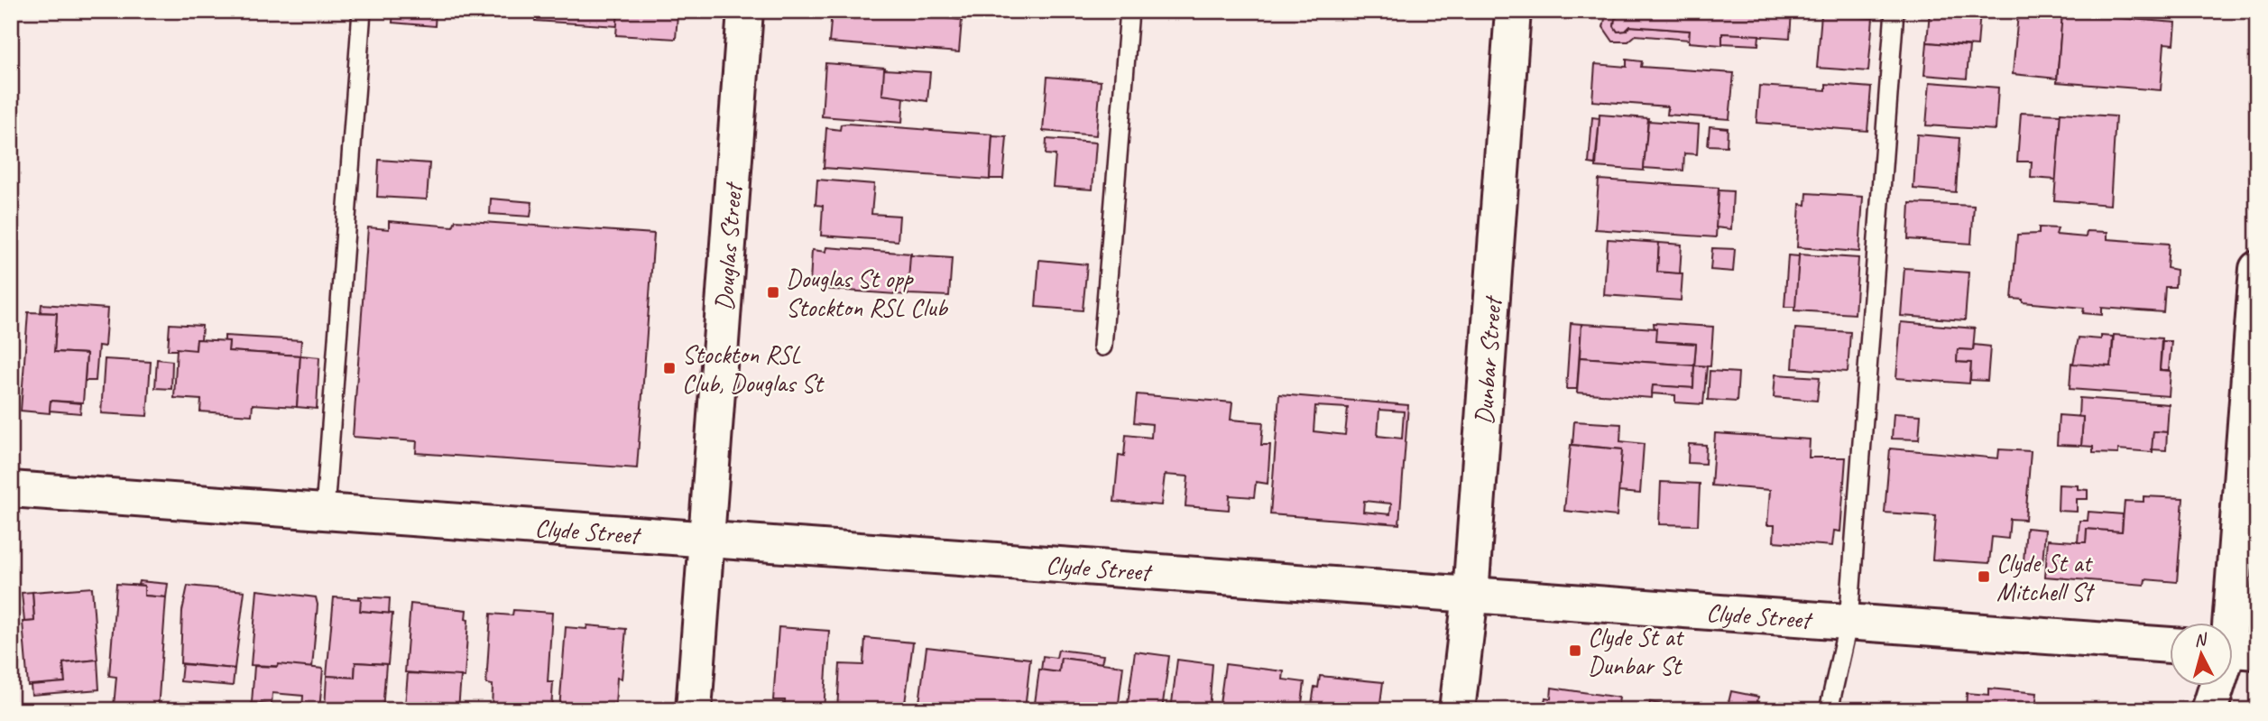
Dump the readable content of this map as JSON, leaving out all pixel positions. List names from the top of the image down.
{
  "streets": {
    "street": ["Douglas Street", "Dunbar Street", "Clyde Street"]
  },
  "crossings": [
    ["Douglas Street", "Clyde Street"],
    ["Dunbar Street", "Clyde Street"]
  ],
  "places": {
    "transit": [
      "Douglas St opp Stockton RSL Club",
      "Stockton RSL Club, Douglas St",
      "Clyde St at Mitchell St",
      "Clyde St at Dunbar St"
    ]
  },
  "north": "top"
}
